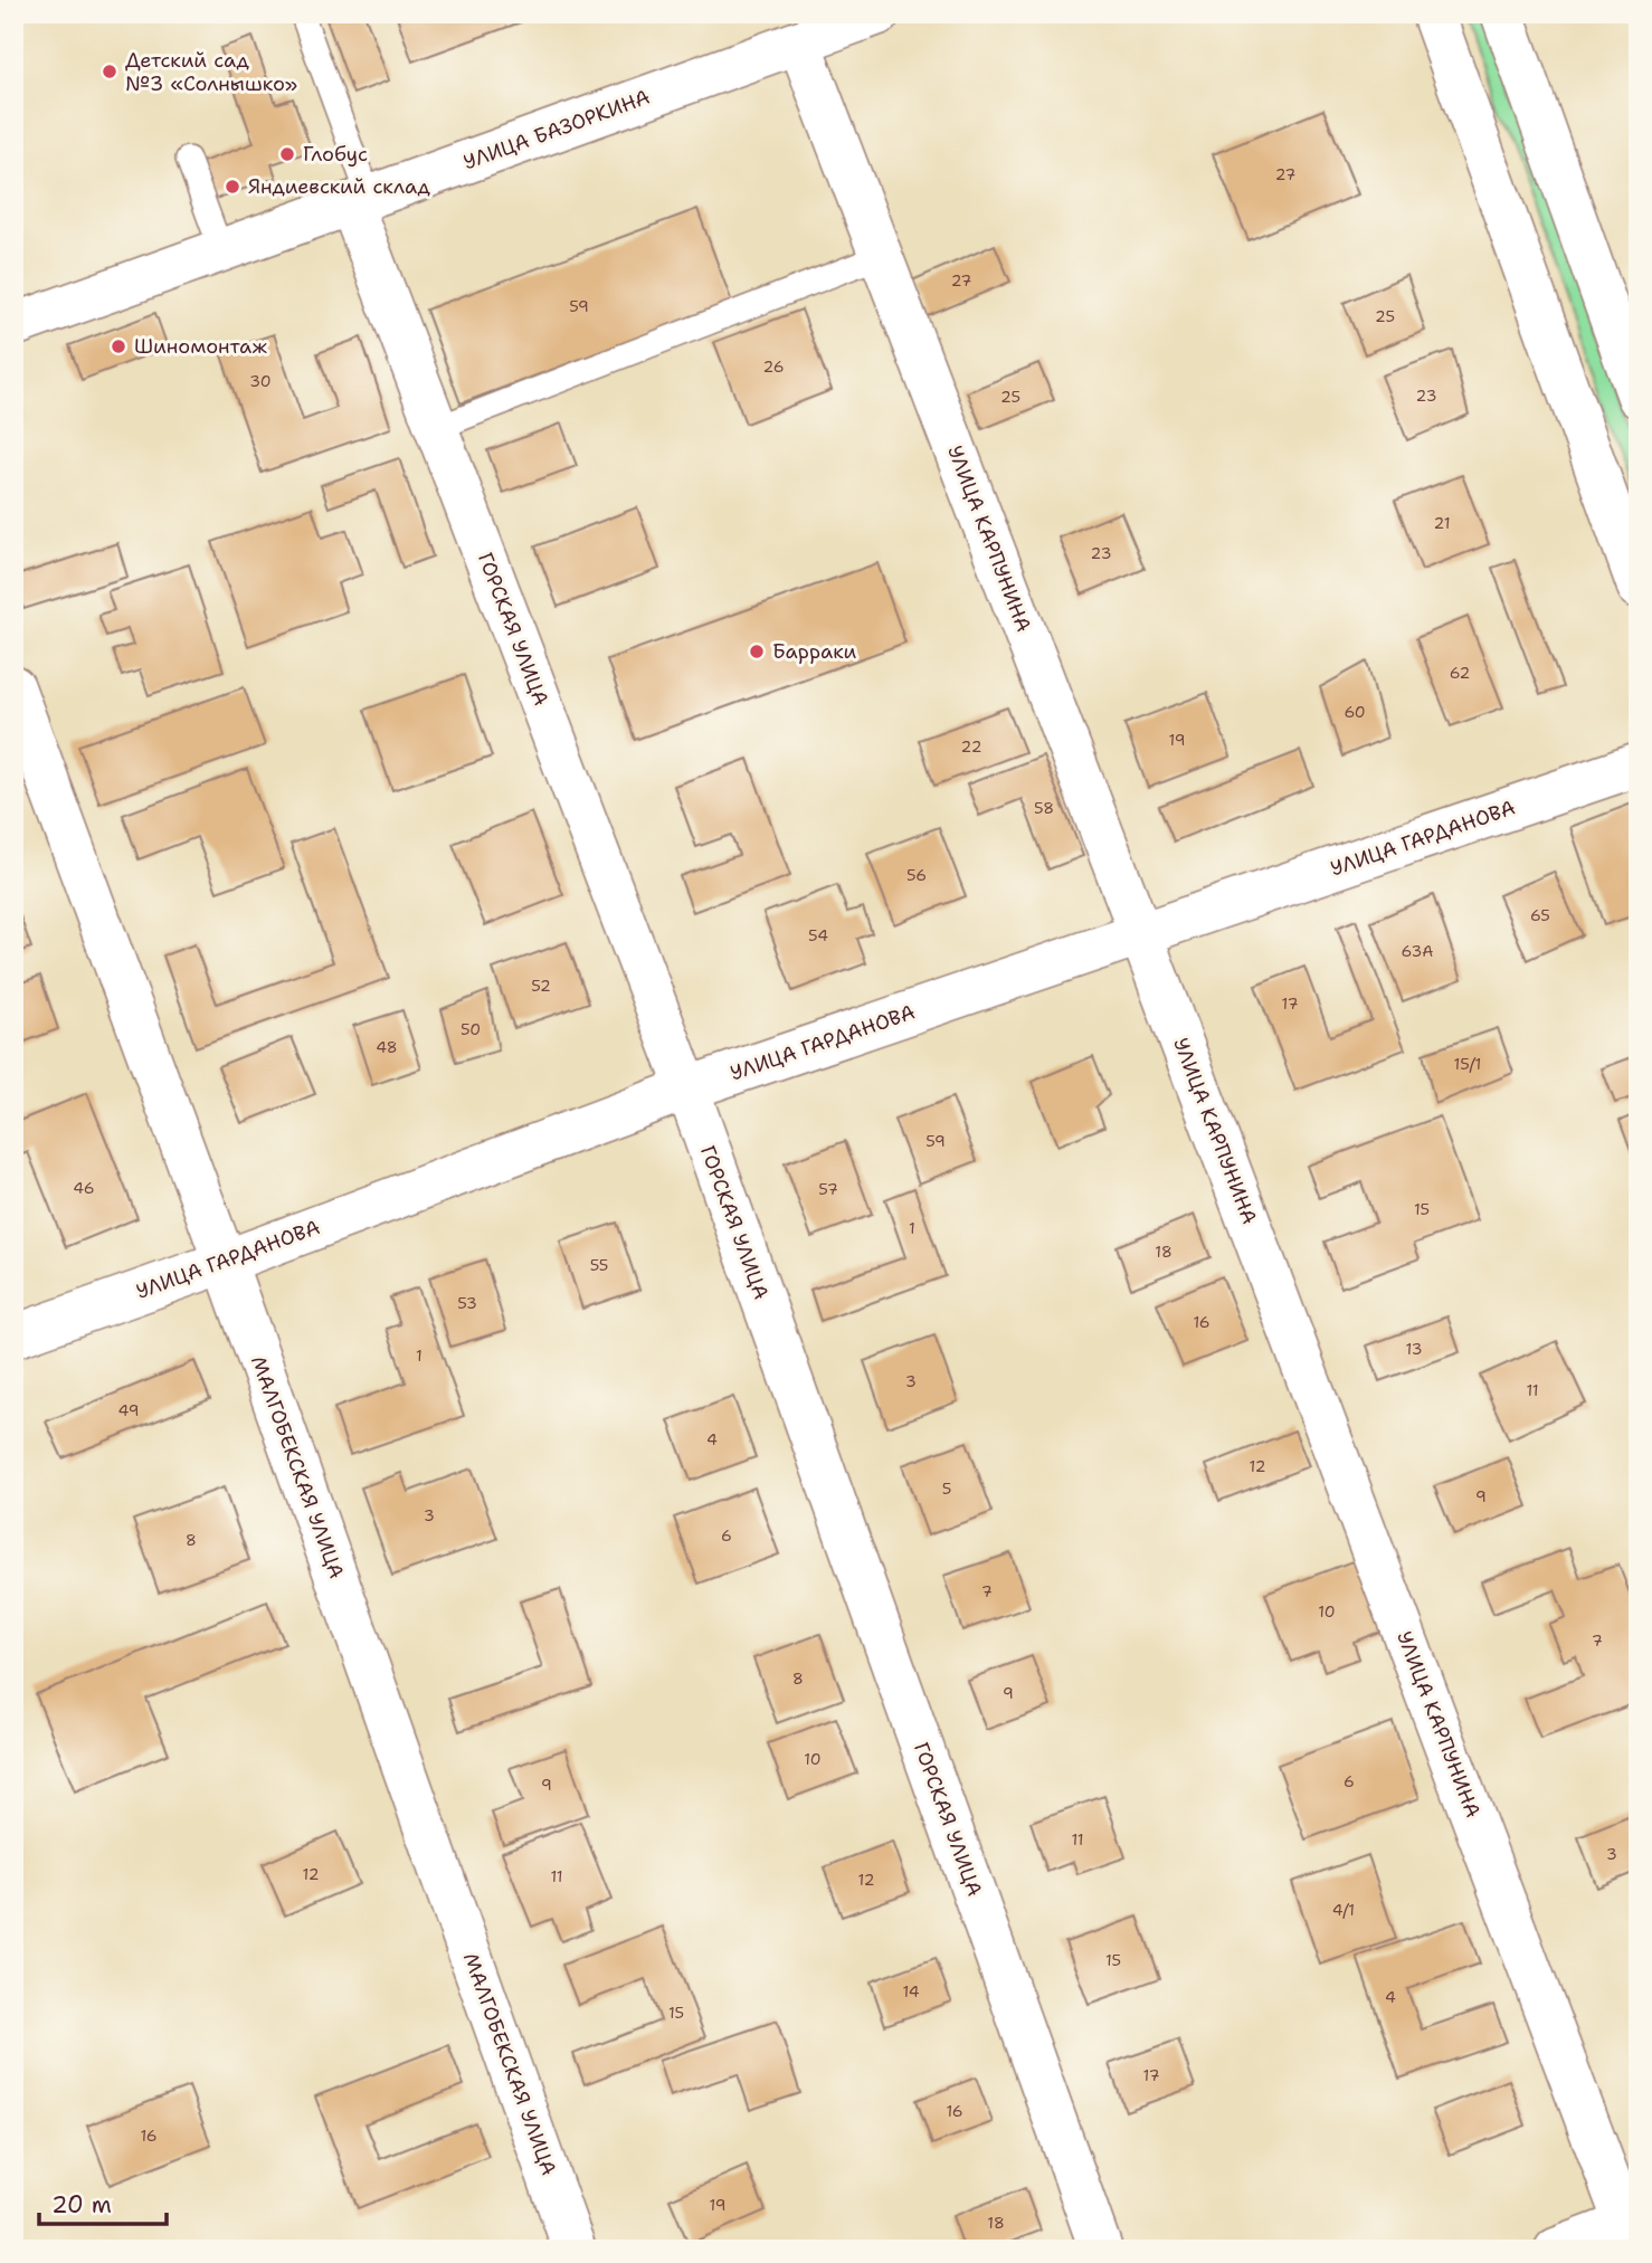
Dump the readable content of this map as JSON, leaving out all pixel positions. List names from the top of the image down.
{
  "streets": {
    "street": [
      "УЛИЦА БАЗОРКИНА",
      "УЛИЦА КАРПУНИНА",
      "ГОРСКАЯ УЛИЦА",
      "УЛИЦА ГАРДАНОВА",
      "МАЛГОБЕКСКАЯ УЛИЦА"
    ]
  },
  "crossings": [
    ["УЛИЦА БАЗОРКИНА", "УЛИЦА КАРПУНИНА"],
    ["УЛИЦА БАЗОРКИНА", "ГОРСКАЯ УЛИЦА"],
    ["УЛИЦА КАРПУНИНА", "УЛИЦА ГАРДАНОВА"],
    ["ГОРСКАЯ УЛИЦА", "УЛИЦА ГАРДАНОВА"],
    ["УЛИЦА ГАРДАНОВА", "МАЛГОБЕКСКАЯ УЛИЦА"]
  ],
  "places": [
    "Детский сад №3 «Солнышко»",
    "Глобус",
    "Яндиевский склад",
    "Шиномонтаж",
    "Барраки"
  ],
  "house_numbers": [
    "27",
    "27",
    "59",
    "25",
    "26",
    "30",
    "23",
    "25",
    "21",
    "23",
    "62",
    "60",
    "19",
    "22",
    "58",
    "56",
    "65",
    "54",
    "63А",
    "52",
    "17",
    "50",
    "48",
    "15/1",
    "59",
    "46",
    "57",
    "15",
    "1",
    "18",
    "55",
    "53",
    "16",
    "13",
    "1",
    "3",
    "11",
    "49",
    "4",
    "12",
    "5",
    "9",
    "3",
    "6",
    "8",
    "7",
    "10",
    "7",
    "8",
    "9",
    "10",
    "6",
    "9",
    "11",
    "3",
    "12",
    "11",
    "12",
    "4/1",
    "15",
    "14",
    "4",
    "15",
    "17",
    "16",
    "16",
    "19",
    "18"
  ],
  "scale_bar": "20 m"
}
